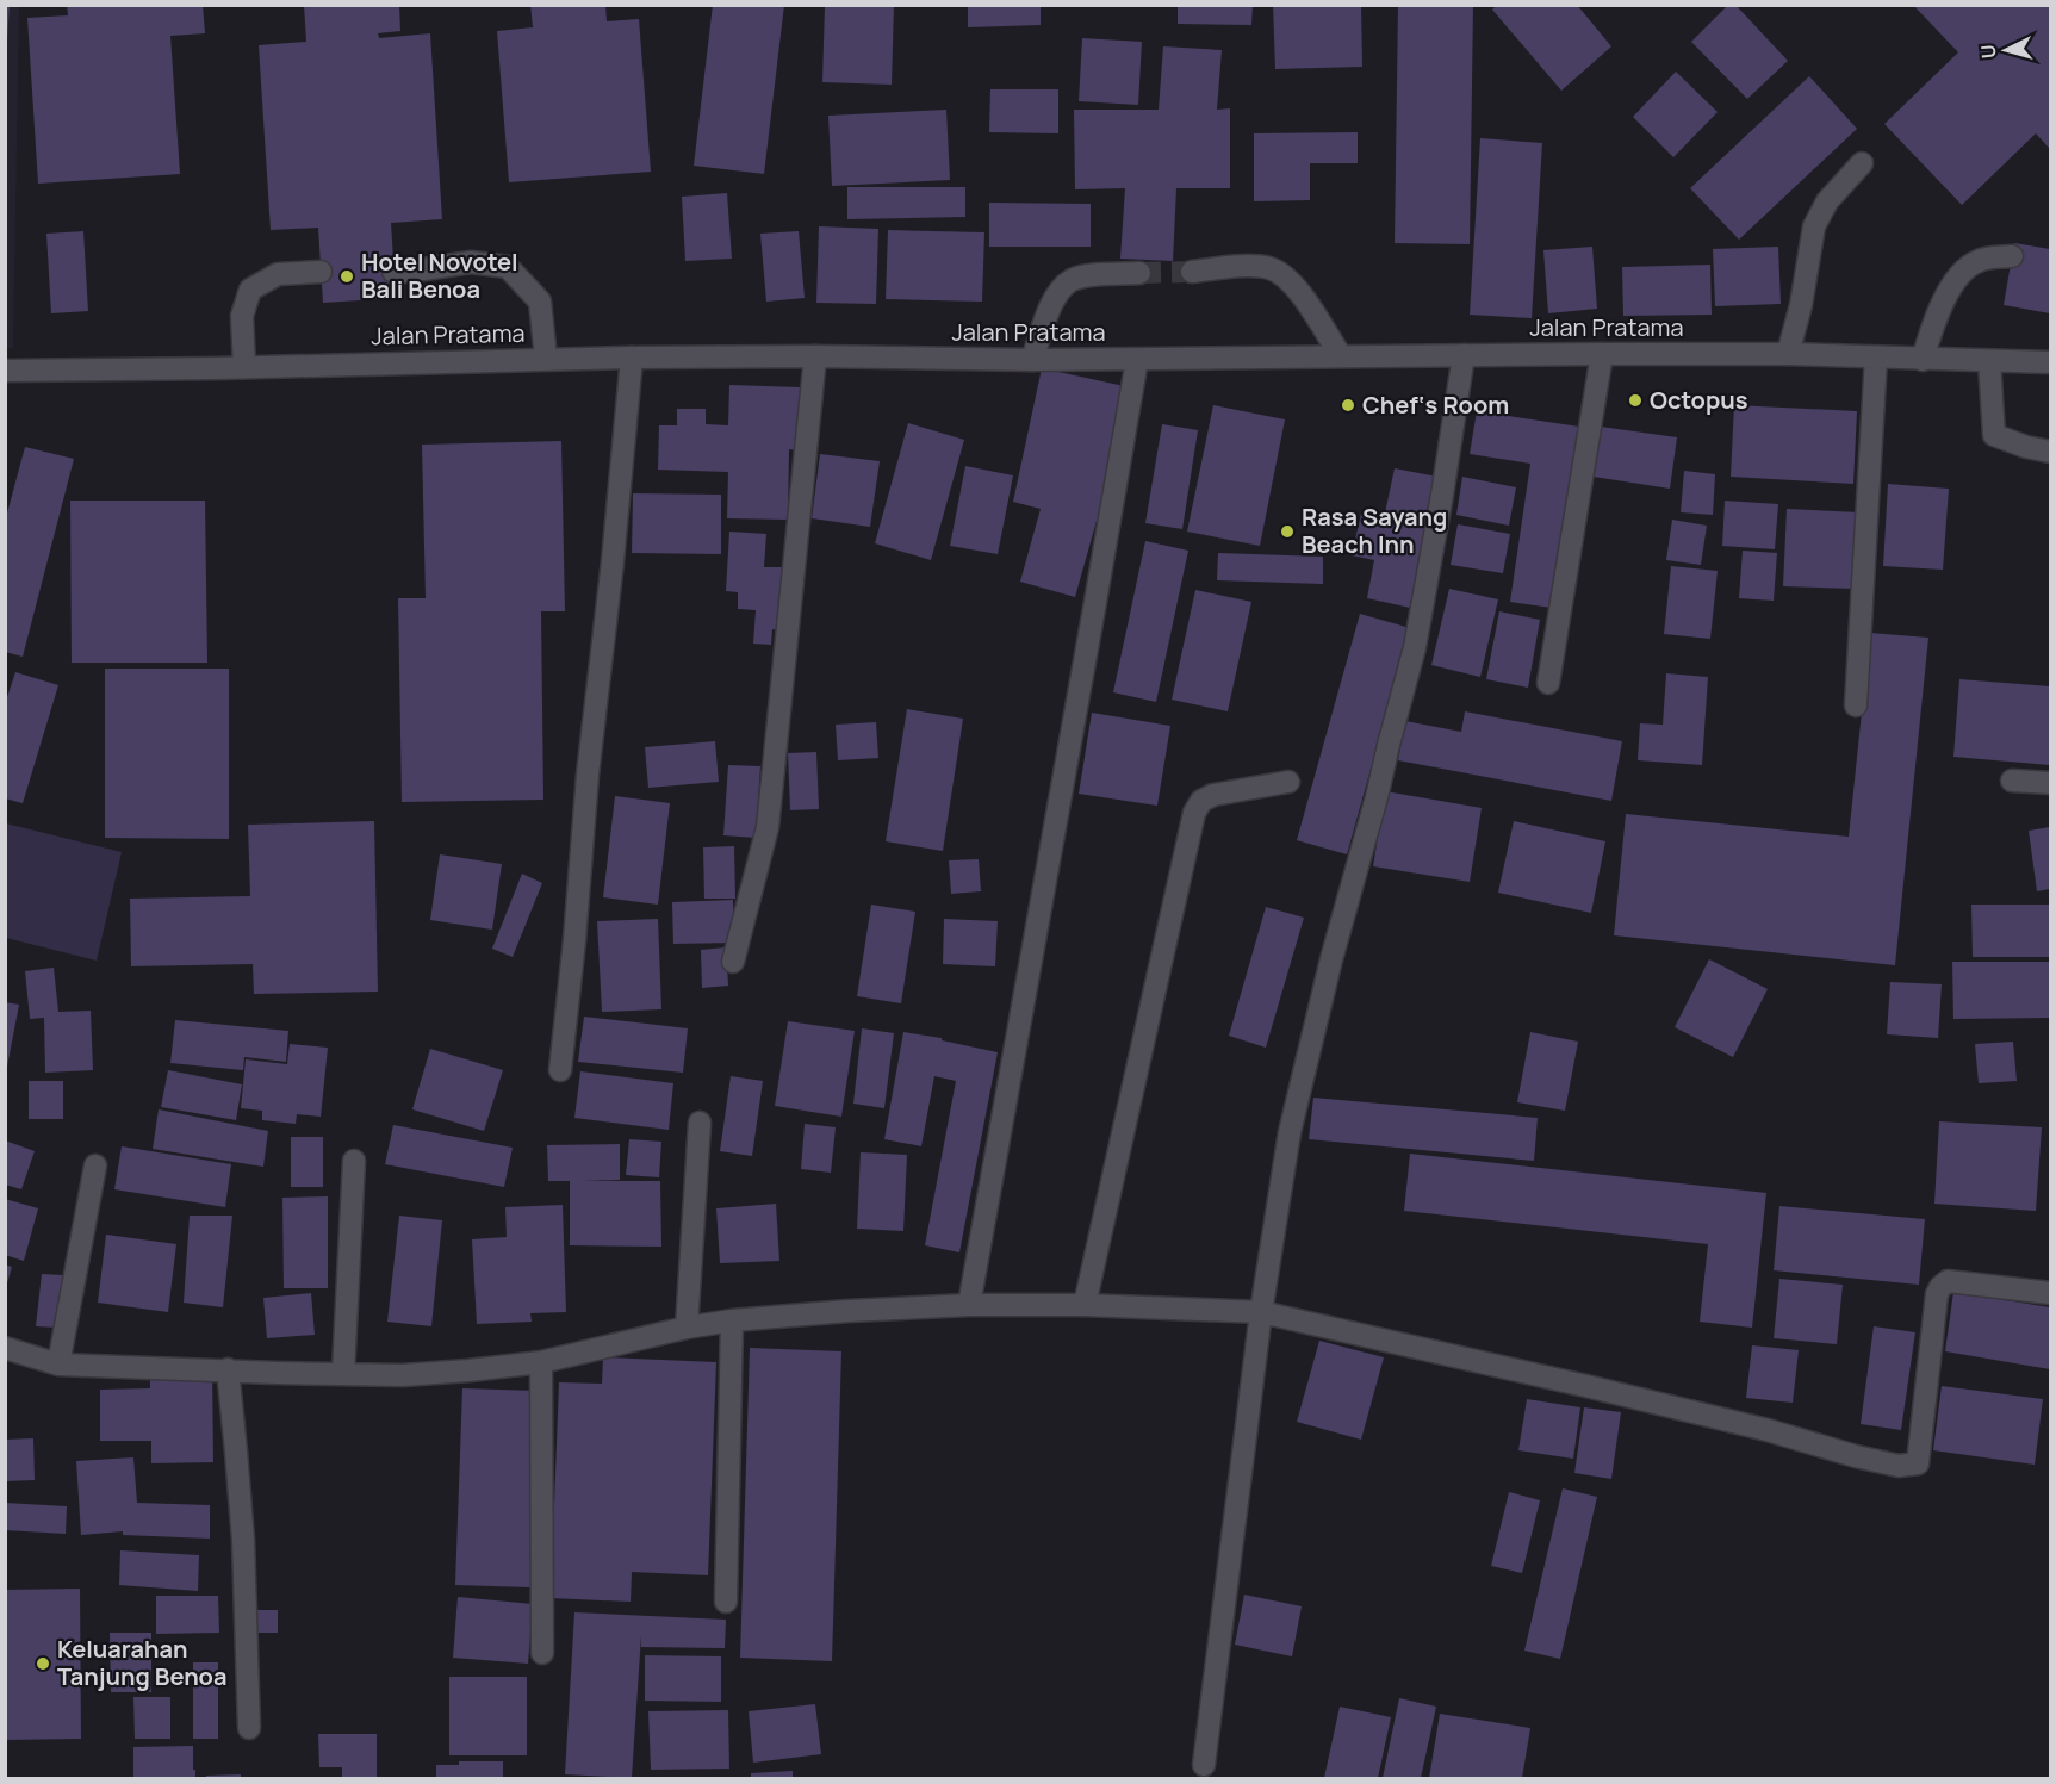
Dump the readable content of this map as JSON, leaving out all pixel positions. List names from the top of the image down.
{
  "streets": {
    "street": ["Jalan Pratama"]
  },
  "places": [
    "Hotel Novotel Bali Benoa",
    "Octopus",
    "Chef‘s Room",
    "Rasa Sayang Beach Inn",
    "Keluarahan Tanjung Benoa"
  ],
  "north": "left"
}
